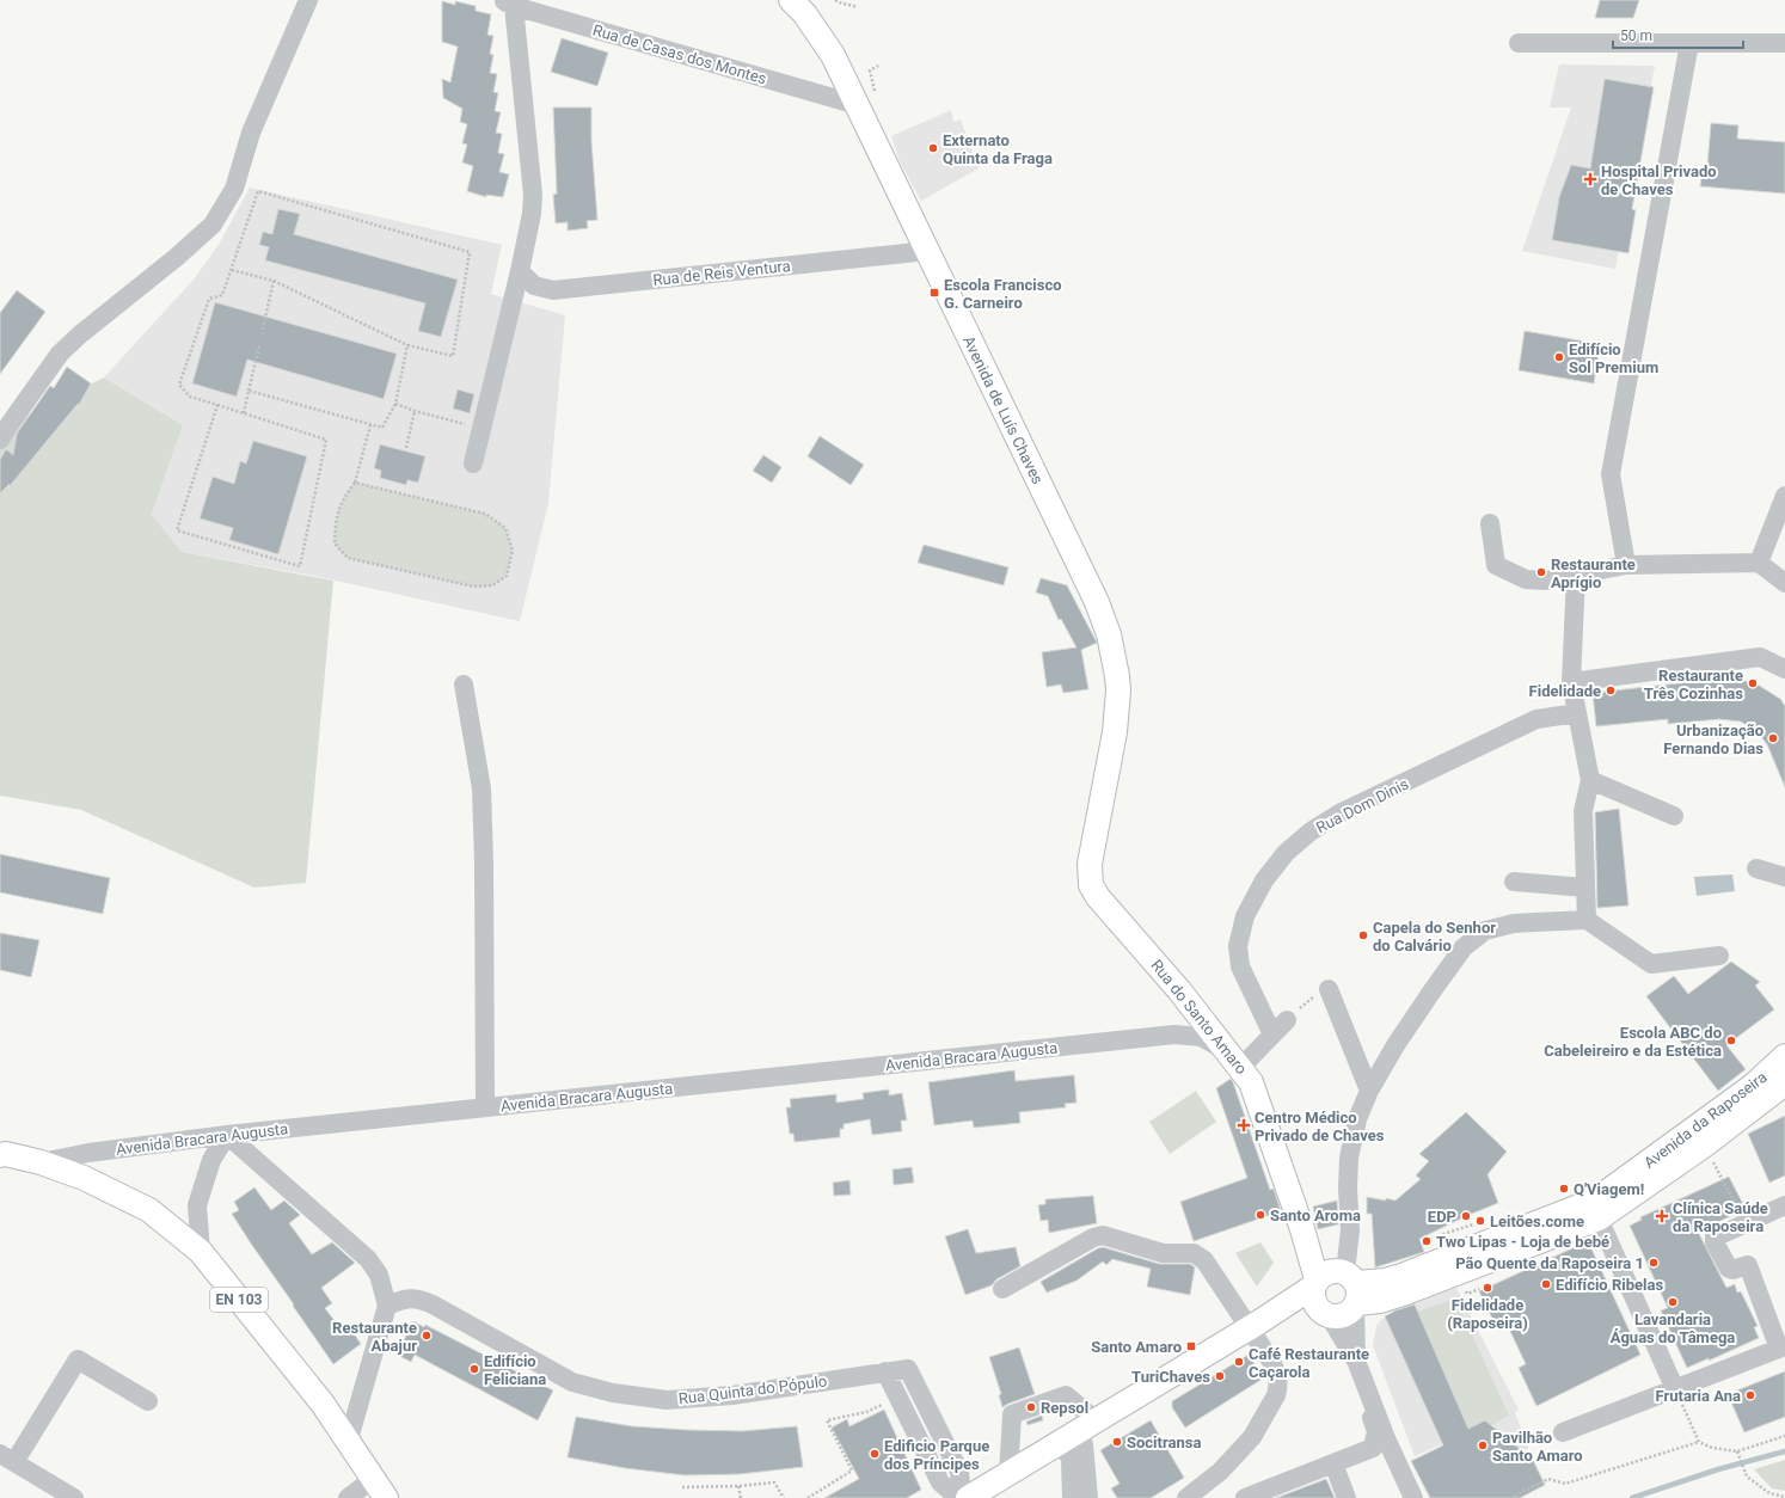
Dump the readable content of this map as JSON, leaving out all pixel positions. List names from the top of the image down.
{
  "streets": {
    "main road": [
      "Avenida de Luís Chaves",
      "Rua do Santo Amaro",
      "Avenida Bracara Augusta",
      "Avenida da Raposeira",
      "EN 103"
    ],
    "street": [
      "Rua de Casas dos Montes",
      "Rua de Reis Ventura",
      "Rua Dom Dinis",
      "Rua Quinta do Pópulo"
    ]
  },
  "crossings": [
    ["Rua de Casas dos Montes", "Avenida de Luís Chaves"],
    ["Rua de Reis Ventura", "Avenida de Luís Chaves"],
    ["Avenida de Luís Chaves", "Rua do Santo Amaro"],
    ["Rua do Santo Amaro", "Avenida Bracara Augusta"],
    ["Rua do Santo Amaro", "Avenida da Raposeira"],
    ["Avenida Bracara Augusta", "EN 103"]
  ],
  "places": {
    "other": [
      "Externato Quinta da Fraga",
      "Edifício Sol Premium",
      "Restaurante Aprígio",
      "Restaurante Três Cozinhas",
      "Fidelidade",
      "Urbanização Fernando Dias",
      "Capela do Senhor do Calvário",
      "Escola ABC do Cabeleireiro e da Estética",
      "Q'Viagem!",
      "Santo Aroma",
      "EDP",
      "Leitões.come",
      "Two Lipas - Loja de bebé",
      "Pão Quente da Raposeira 1",
      "Edifício Ribelas",
      "Fidelidade (Raposeira)",
      "Lavandaria Águas do Tâmega",
      "Restaurante Abajur",
      "Café Restaurante Caçarola",
      "Edifício Feliciana",
      "TuriChaves",
      "Frutaria Ana",
      "Repsol",
      "Socitransa",
      "Pavilhão Santo Amaro",
      "Edificio Parque dos Príncipes"
    ],
    "health": ["Hospital Privado de Chaves", "Centro Médico Privado de Chaves", "Clínica Saúde da Raposeira"],
    "transit": ["Escola Francisco G. Carneiro", "Santo Amaro"]
  },
  "scale_bar": "50 m"
}
